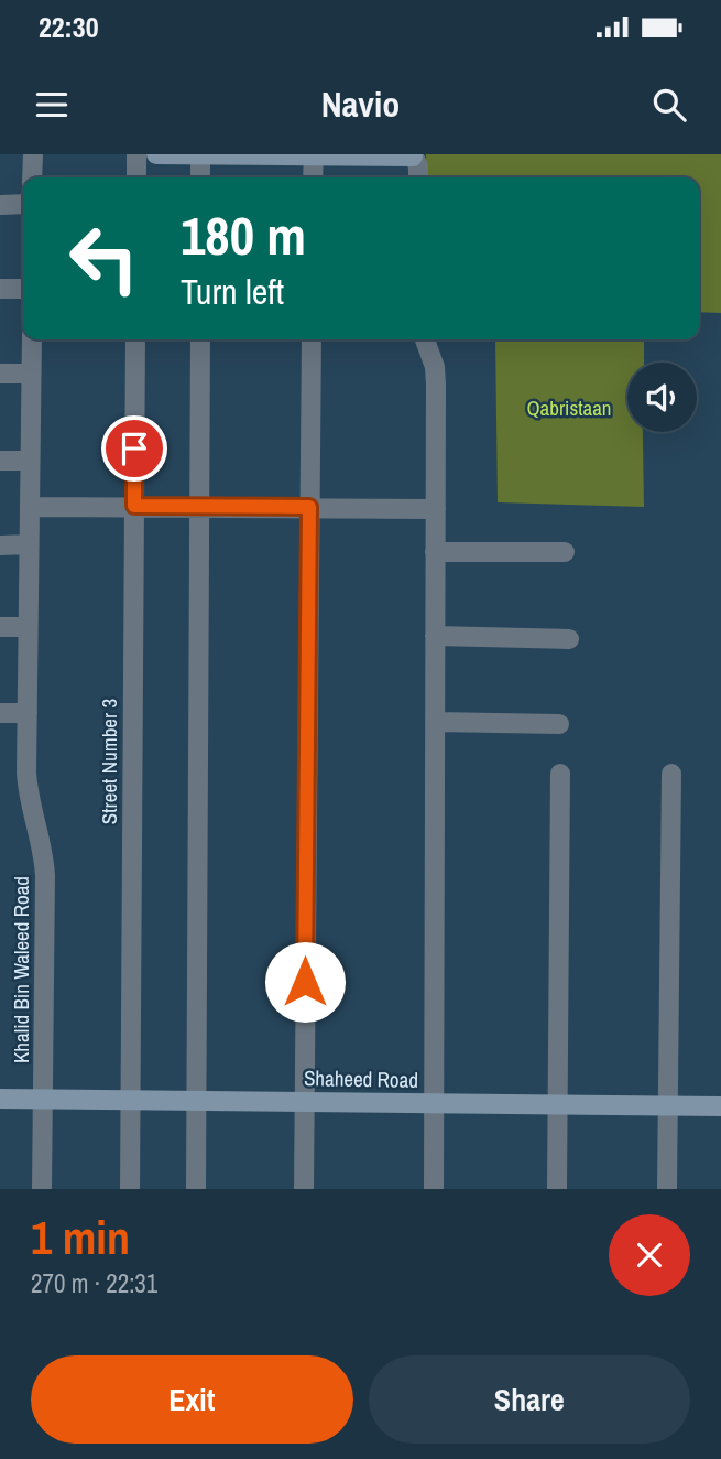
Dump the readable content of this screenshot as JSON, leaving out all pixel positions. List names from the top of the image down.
{
  "streets": {
    "street": ["Street Number 3", "Khalid Bin Waleed Road", "Shaheed Road"]
  },
  "crossings": [
    ["Street Number 3", "Shaheed Road"],
    ["Khalid Bin Waleed Road", "Shaheed Road"]
  ],
  "parks": ["Qabristaan"],
  "page": {
    "status": "22:30",
    "header": "Navio",
    "turn": ["180 m", "Turn left"],
    "heading": ["1 min", "270 m · 22:31"],
    "buttons": ["Exit", "Share"]
  }
}
